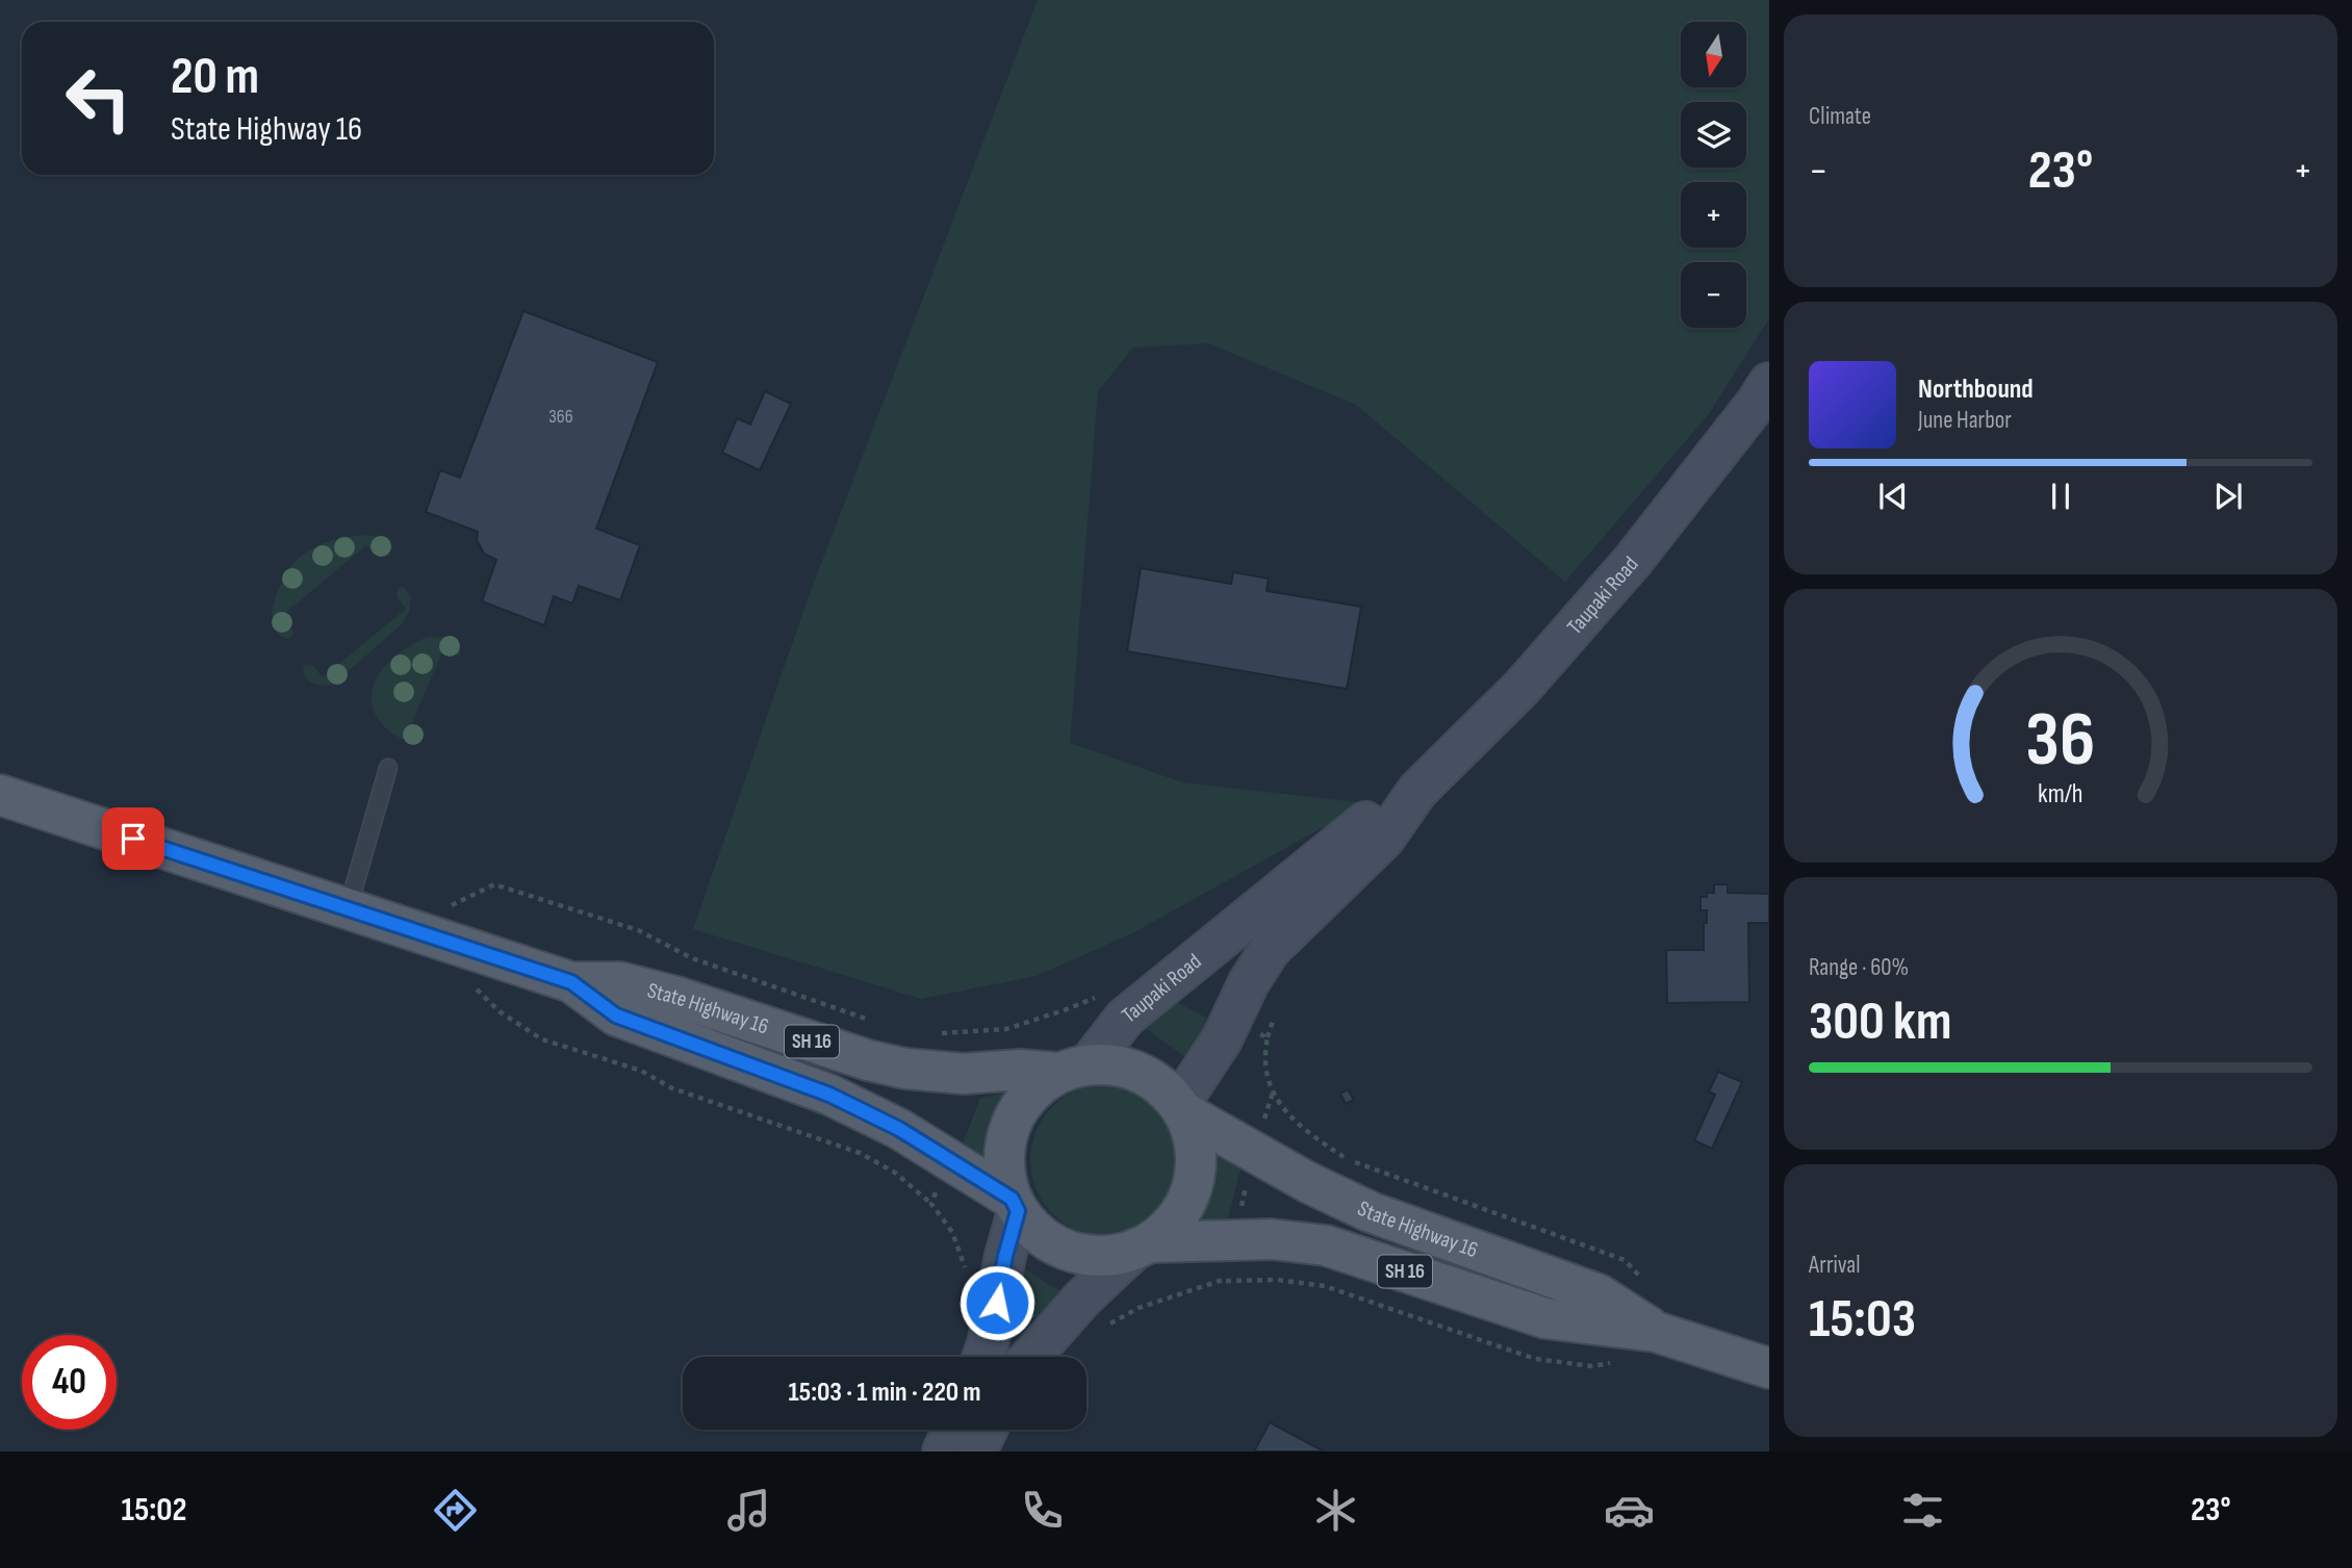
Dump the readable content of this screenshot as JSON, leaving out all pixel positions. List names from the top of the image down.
{
  "streets": {
    "main road": ["State Highway 16", "SH 16"],
    "street": ["Taupaki Road"]
  },
  "crossings": [
    ["Taupaki Road", "State Highway 16"],
    ["Taupaki Road", "SH 16"],
    ["State Highway 16", "SH 16"]
  ],
  "house_numbers": ["366"],
  "north": "bottom",
  "page": {
    "tile": [
      "Climate",
      ["Range · 60%", "300 km"],
      ["Arrival", "15:03"]
    ],
    "map_buttons": ["+", "−"],
    "turn": ["20 m", "State Highway 16"],
    "heat": ["−", "23°", "+"],
    "song": ["Northbound", "June Harbor"],
    "limit": "40",
    "trip": "15:03 · 1 min · 220 m",
    "tabs": ["15:02", "23°"],
    "gauge": ["36", "km/h"]
  }
}
